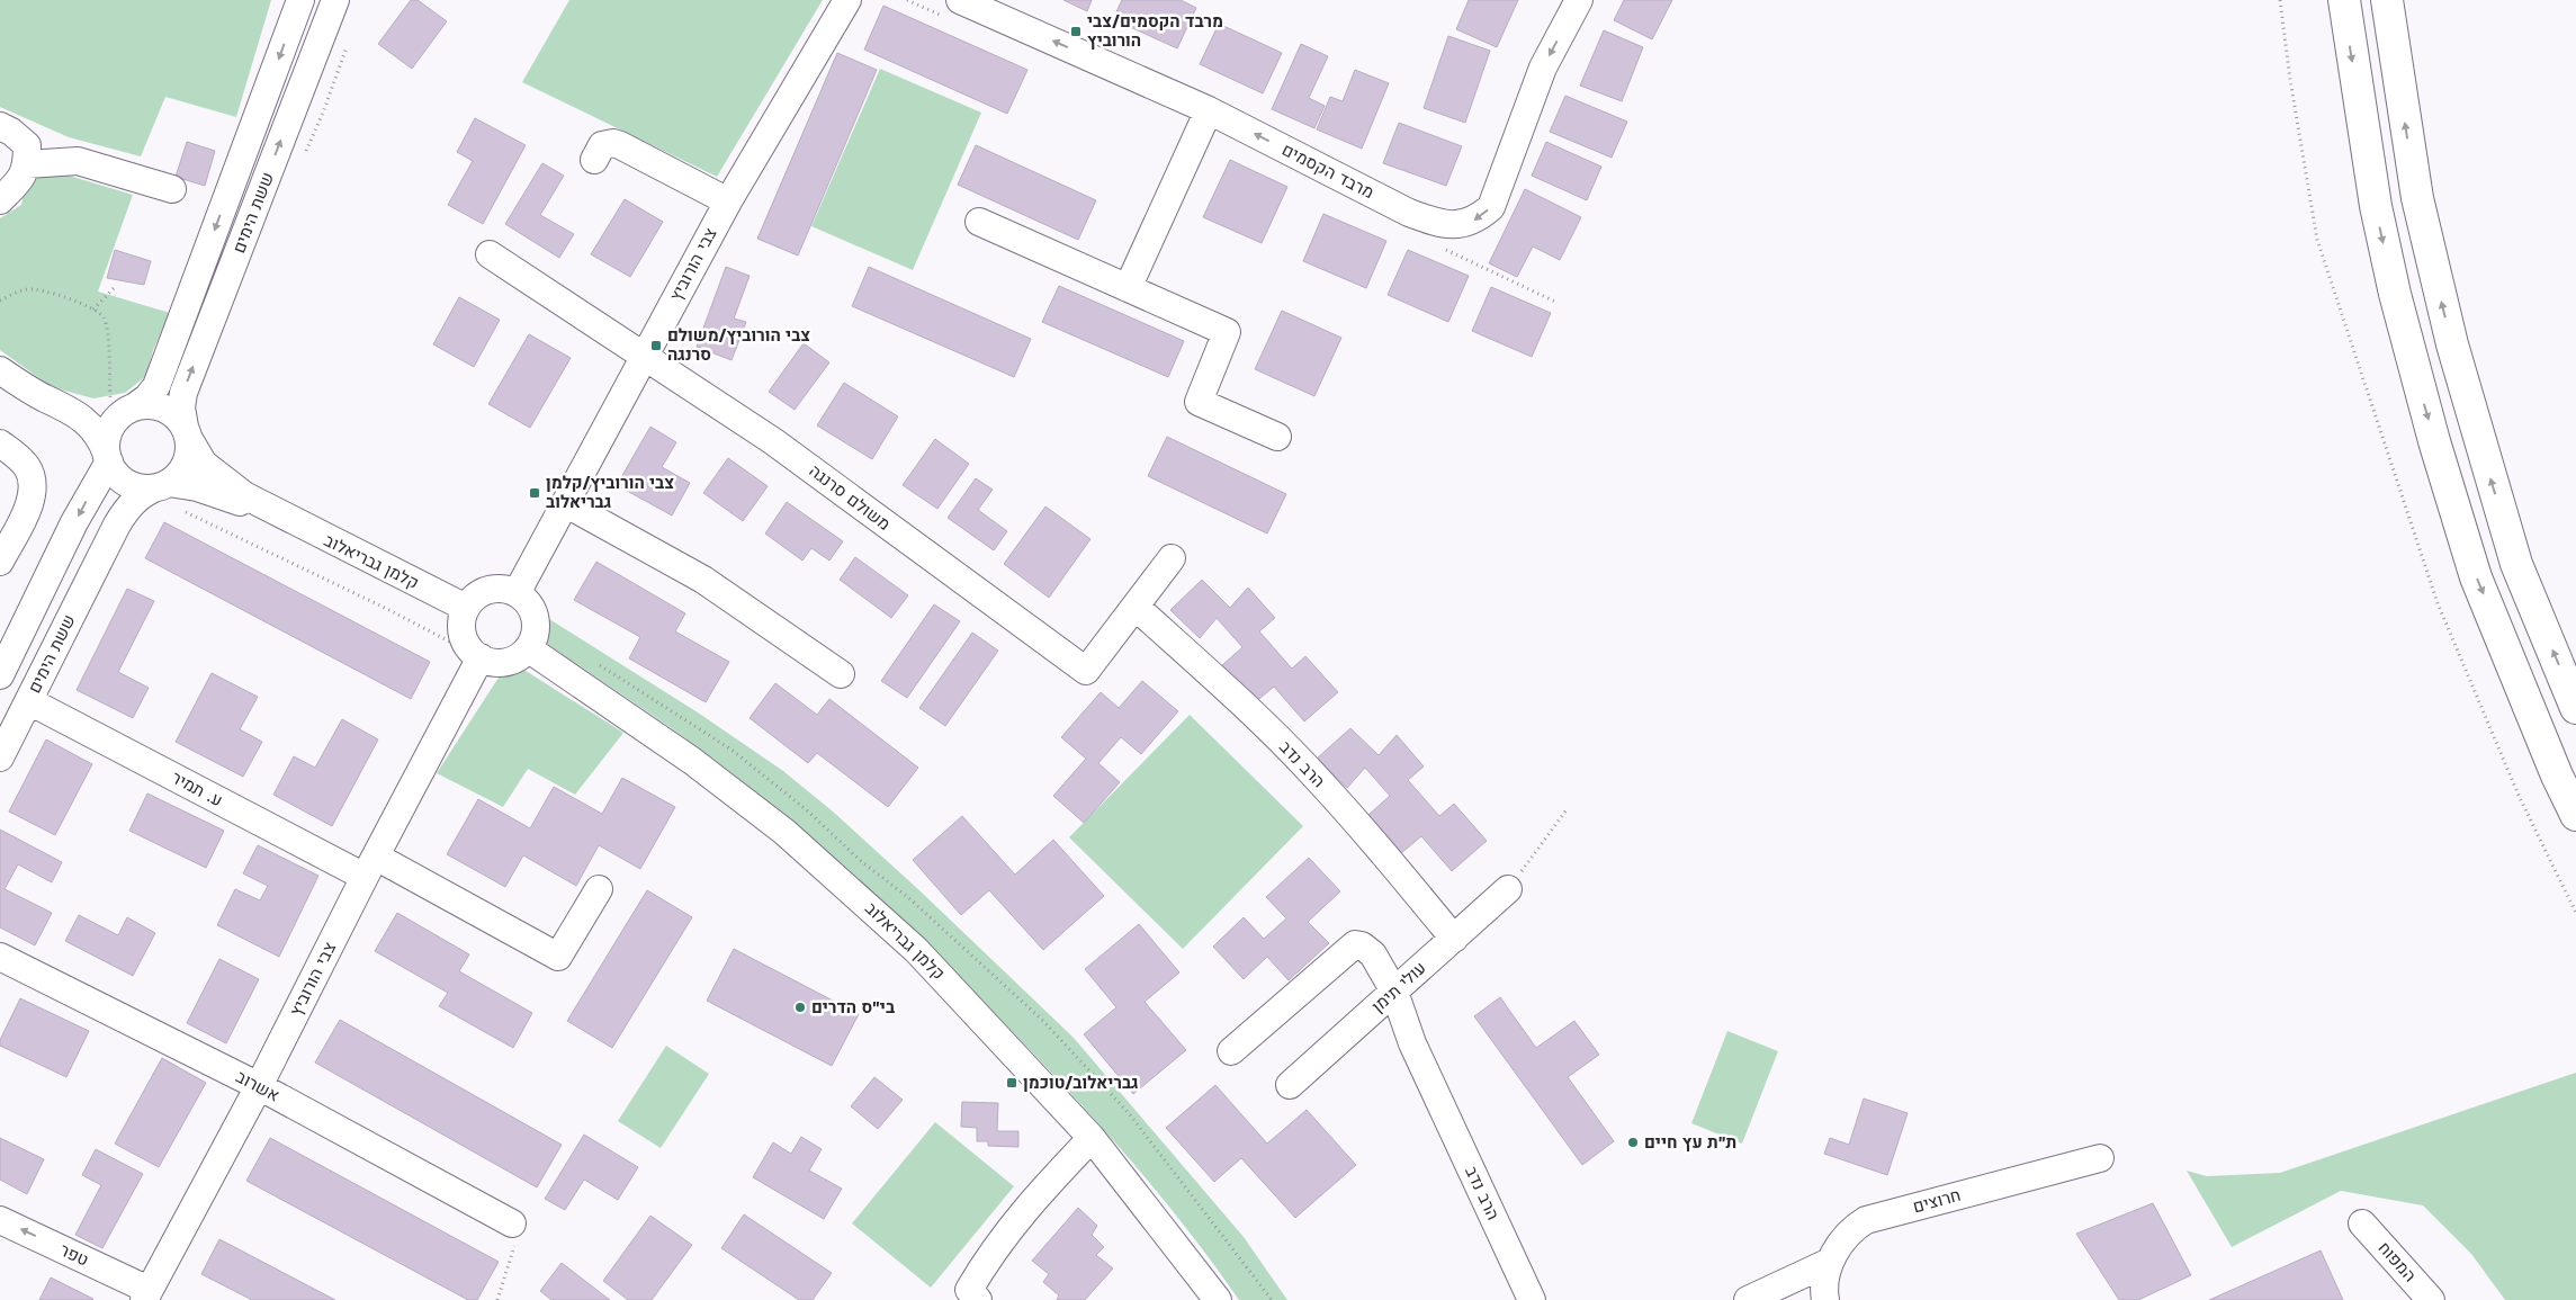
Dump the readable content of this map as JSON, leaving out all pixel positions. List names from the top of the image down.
{
  "streets": {
    "street": [
      "מרבד הקסמים",
      "ששת הימים",
      "צבי הורוביץ",
      "משולם סרנגה",
      "קלמן גבריאלוב",
      "הרב נדב",
      "ע. תמיר",
      "עולי תימן",
      "אשרוב",
      "חרוצים",
      "טפר",
      "המפוח"
    ]
  },
  "crossings": [
    ["ששת הימים", "קלמן גבריאלוב"],
    ["ששת הימים", "ע. תמיר"],
    ["צבי הורוביץ", "משולם סרנגה"],
    ["צבי הורוביץ", "קלמן גבריאלוב"],
    ["צבי הורוביץ", "ע. תמיר"],
    ["צבי הורוביץ", "אשרוב"],
    ["צבי הורוביץ", "טפר"],
    ["משולם סרנגה", "הרב נדב"],
    ["הרב נדב", "עולי תימן"]
  ],
  "one_way": ["טפר"],
  "places": {
    "transit": [
      "מרבד הקסמים/צבי הורוביץ",
      "צבי הורוביץ/משולם סרנגה",
      "צבי הורוביץ/קלמן גבריאלוב",
      "גבריאלוב/טוכמן"
    ],
    "other": ["בי\"ס הדרים", "ת\"ת עץ חיים"]
  }
}
